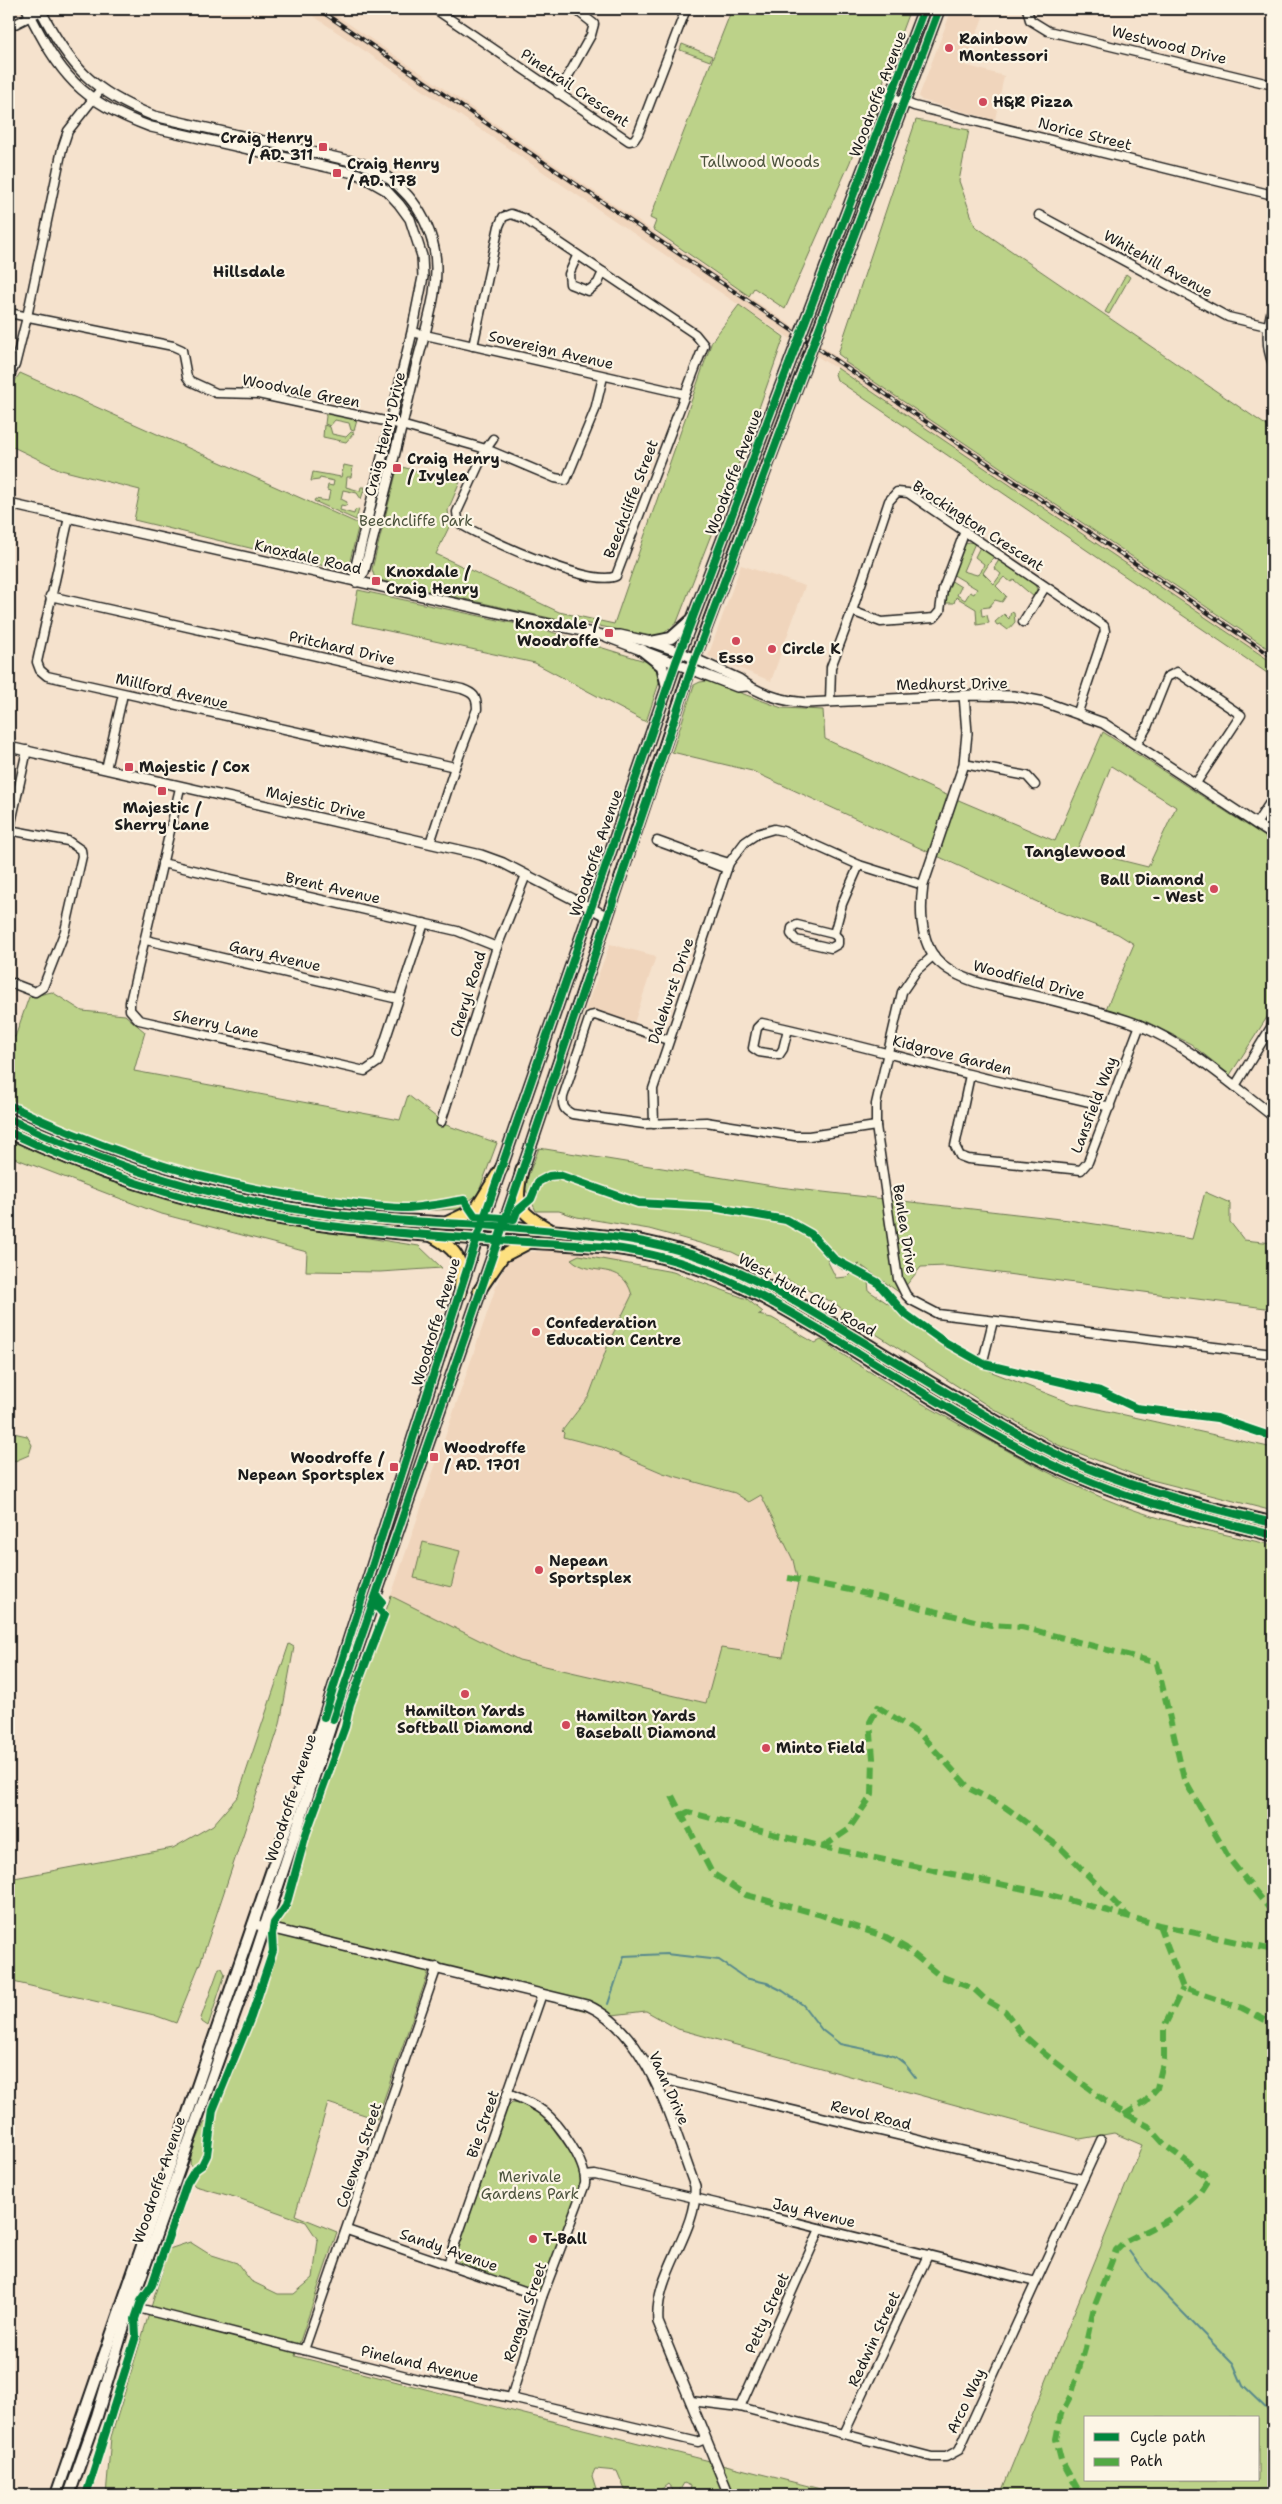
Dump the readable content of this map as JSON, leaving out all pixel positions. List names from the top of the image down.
{
  "streets": {
    "main road": ["Woodroffe Avenue", "West Hunt Club Road"],
    "street": [
      "Westwood Drive",
      "Pinetrail Crescent",
      "Norice Street",
      "Whitehill Avenue",
      "Sovereign Avenue",
      "Woodvale Green",
      "Craig Henry Drive",
      "Beechcliffe Street",
      "Brockington Crescent",
      "Knoxdale Road",
      "Pritchard Drive",
      "Medhurst Drive",
      "Millford Avenue",
      "Majestic Drive",
      "Brent Avenue",
      "Gary Avenue",
      "Woodfield Drive",
      "Dalehurst Drive",
      "Cheryl Road",
      "Sherry Lane",
      "Kidgrove Garden",
      "Lansfield Way",
      "Benlea Drive",
      "Vaan Drive",
      "Revol Road",
      "Bie Street",
      "Coleway Street",
      "Jay Avenue",
      "Sandy Avenue",
      "Rongail Street",
      "Petty Street",
      "Redwin Street",
      "Pineland Avenue",
      "Arco Way"
    ]
  },
  "crossings": [
    ["Woodroffe Avenue", "Norice Street"],
    ["Woodroffe Avenue", "Knoxdale Road"],
    ["Woodroffe Avenue", "Medhurst Drive"],
    ["Woodroffe Avenue", "Majestic Drive"],
    ["Woodroffe Avenue", "West Hunt Club Road"],
    ["Woodroffe Avenue", "Vaan Drive"],
    ["Woodroffe Avenue", "Pineland Avenue"],
    ["Sovereign Avenue", "Craig Henry Drive"],
    ["Sovereign Avenue", "Beechcliffe Street"],
    ["Woodvale Green", "Craig Henry Drive"],
    ["Craig Henry Drive", "Knoxdale Road"],
    ["Brockington Crescent", "Medhurst Drive"],
    ["Knoxdale Road", "Medhurst Drive"],
    ["Knoxdale Road", "Millford Avenue"],
    ["Pritchard Drive", "Millford Avenue"],
    ["Pritchard Drive", "Majestic Drive"],
    ["Majestic Drive", "Cheryl Road"],
    ["Majestic Drive", "Sherry Lane"],
    ["Brent Avenue", "Cheryl Road"],
    ["Brent Avenue", "Sherry Lane"],
    ["Gary Avenue", "Sherry Lane"],
    ["Woodfield Drive", "Lansfield Way"],
    ["Woodfield Drive", "Benlea Drive"],
    ["Kidgrove Garden", "Lansfield Way"],
    ["Kidgrove Garden", "Benlea Drive"],
    ["Vaan Drive", "Revol Road"],
    ["Vaan Drive", "Bie Street"],
    ["Vaan Drive", "Coleway Street"],
    ["Vaan Drive", "Jay Avenue"],
    ["Revol Road", "Arco Way"],
    ["Bie Street", "Sandy Avenue"],
    ["Coleway Street", "Sandy Avenue"],
    ["Coleway Street", "Pineland Avenue"],
    ["Jay Avenue", "Rongail Street"],
    ["Jay Avenue", "Petty Street"],
    ["Jay Avenue", "Redwin Street"],
    ["Jay Avenue", "Arco Way"],
    ["Sandy Avenue", "Rongail Street"],
    ["Rongail Street", "Pineland Avenue"],
    ["Petty Street", "Arco Way"],
    ["Redwin Street", "Arco Way"]
  ],
  "districts": ["Hillsdale", "Tanglewood"],
  "parks": ["Tallwood Woods", "Beechcliffe Park", "Merivale Gardens Park"],
  "places": {
    "other": [
      "Rainbow Montessori",
      "H&R Pizza",
      "Esso",
      "Circle K",
      "Ball Diamond - West",
      "Confederation Education Centre",
      "Nepean Sportsplex",
      "Hamilton Yards Softball Diamond",
      "Hamilton Yards Baseball Diamond",
      "Minto Field",
      "T-Ball"
    ],
    "transit": [
      "Craig Henry / AD. 311",
      "Craig Henry / AD. 178",
      "Craig Henry / Ivylea",
      "Knoxdale / Craig Henry",
      "Knoxdale / Woodroffe",
      "Majestic / Cox",
      "Majestic / Sherry Lane",
      "Woodroffe / AD. 1701",
      "Woodroffe / Nepean Sportsplex"
    ]
  },
  "legend": ["Cycle path", "Path"]
}
